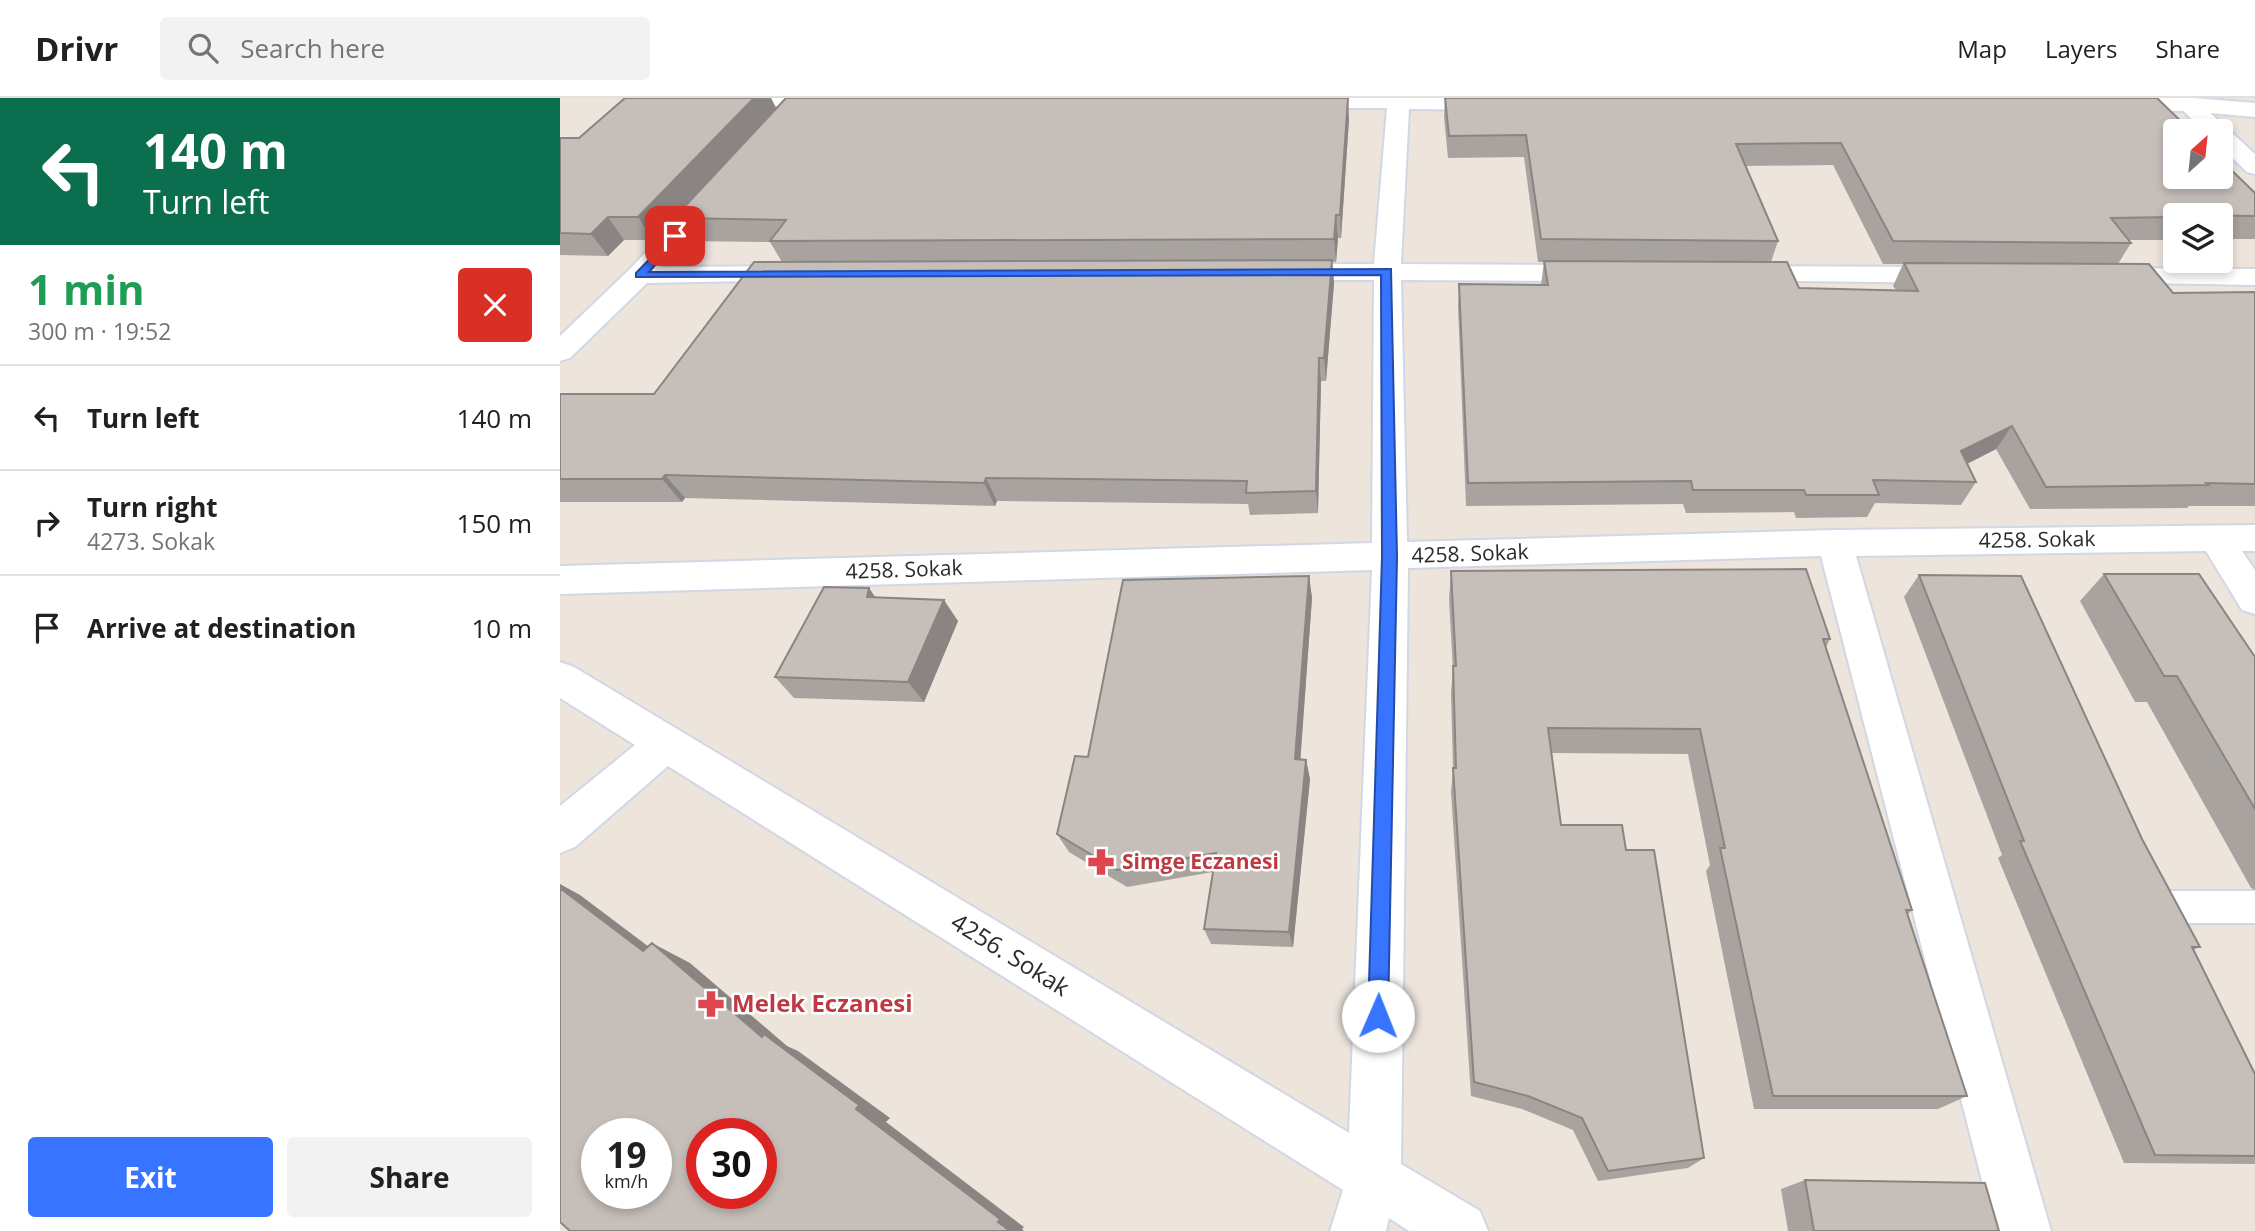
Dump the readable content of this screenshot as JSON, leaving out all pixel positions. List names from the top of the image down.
{
  "streets": {
    "street": ["4258. Sokak", "4256. Sokak"]
  },
  "places": {
    "pharmacy": ["Simge Eczanesi", "Melek Eczanesi"]
  },
  "north": "top right",
  "page": {
    "header": "Drivr",
    "search": "Search here",
    "nav": ["Map", "Layers", "Share"],
    "turn": ["140 m", "Turn left"],
    "heading": ["1 min", "300 m · 19:52"],
    "list": [
      {
        "name": "Turn left",
        "value": "140 m"
      },
      {
        "name": "Turn right",
        "note": "4273. Sokak",
        "value": "150 m"
      },
      {
        "name": "Arrive at destination",
        "value": "10 m"
      }
    ],
    "speed": "19 km/h",
    "limit": "30",
    "buttons": ["Exit", "Share"]
  }
}
